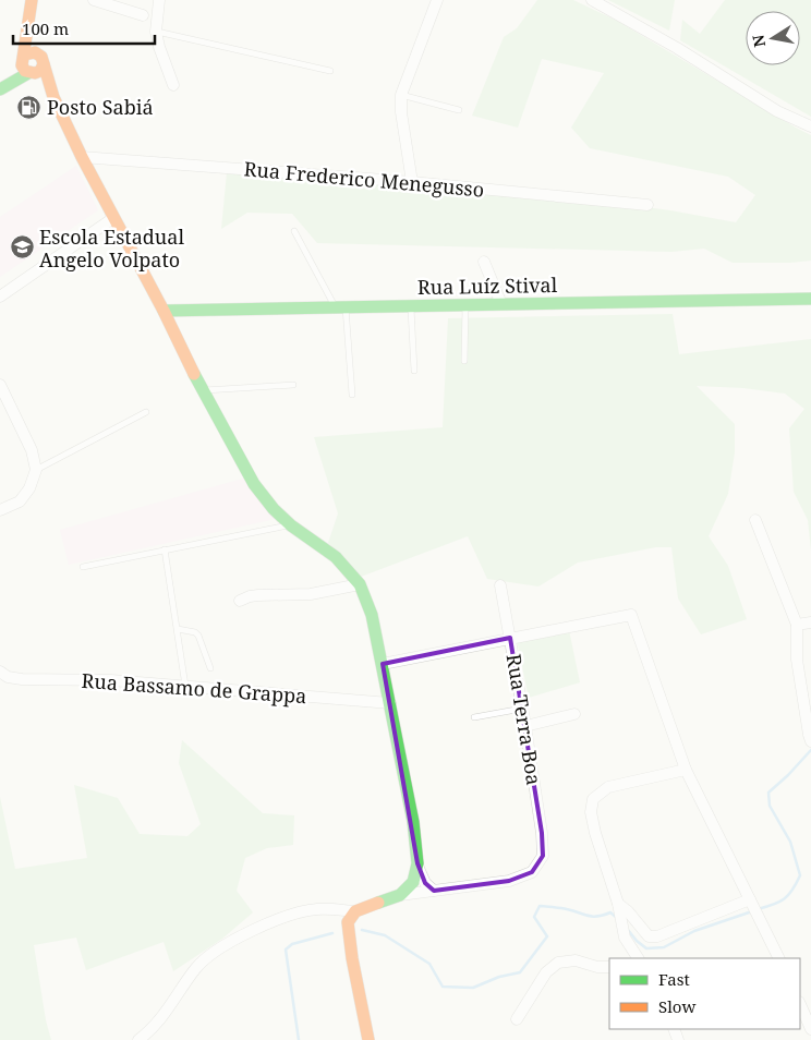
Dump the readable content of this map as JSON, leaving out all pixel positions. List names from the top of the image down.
{
  "streets": {
    "street": [
      "Rua Frederico Menegusso",
      "Rua Luíz Stival",
      "Rua Bassamo de Grappa",
      "Rua Terra Boa"
    ]
  },
  "places": {
    "fuel station": ["Posto Sabiá"],
    "school or university": ["Escola Estadual Angelo Volpato"]
  },
  "legend": ["Fast", "Slow"],
  "scale_bar": "100 m",
  "north": "left"
}
